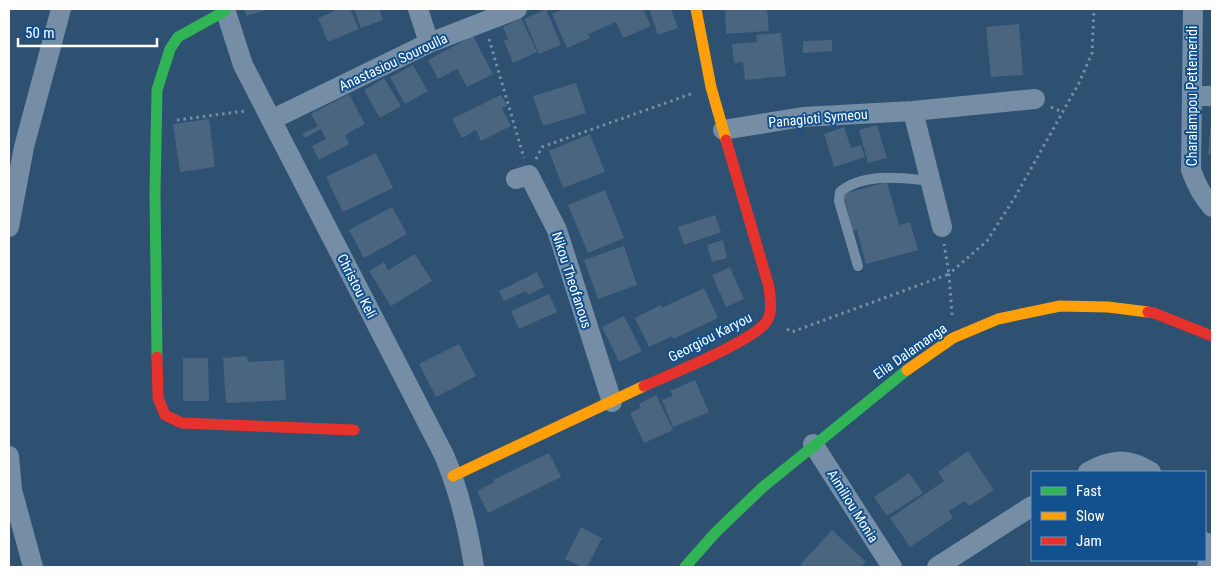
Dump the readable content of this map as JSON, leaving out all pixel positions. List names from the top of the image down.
{
  "streets": {
    "street": [
      "Anastasiou Souroulla",
      "Charalampou Pettemeridi",
      "Panagioti Symeou",
      "Nikou Theofanous",
      "Christou Keli",
      "Georgiou Karyou",
      "Elia Dalamanga",
      "Aimiliou Monia"
    ]
  },
  "crossings": [
    ["Anastasiou Souroulla", "Christou Keli"],
    ["Panagioti Symeou", "Georgiou Karyou"],
    ["Nikou Theofanous", "Georgiou Karyou"],
    ["Christou Keli", "Georgiou Karyou"],
    ["Elia Dalamanga", "Aimiliou Monia"]
  ],
  "legend": ["Fast", "Slow", "Jam"],
  "scale_bar": "50 m"
}
